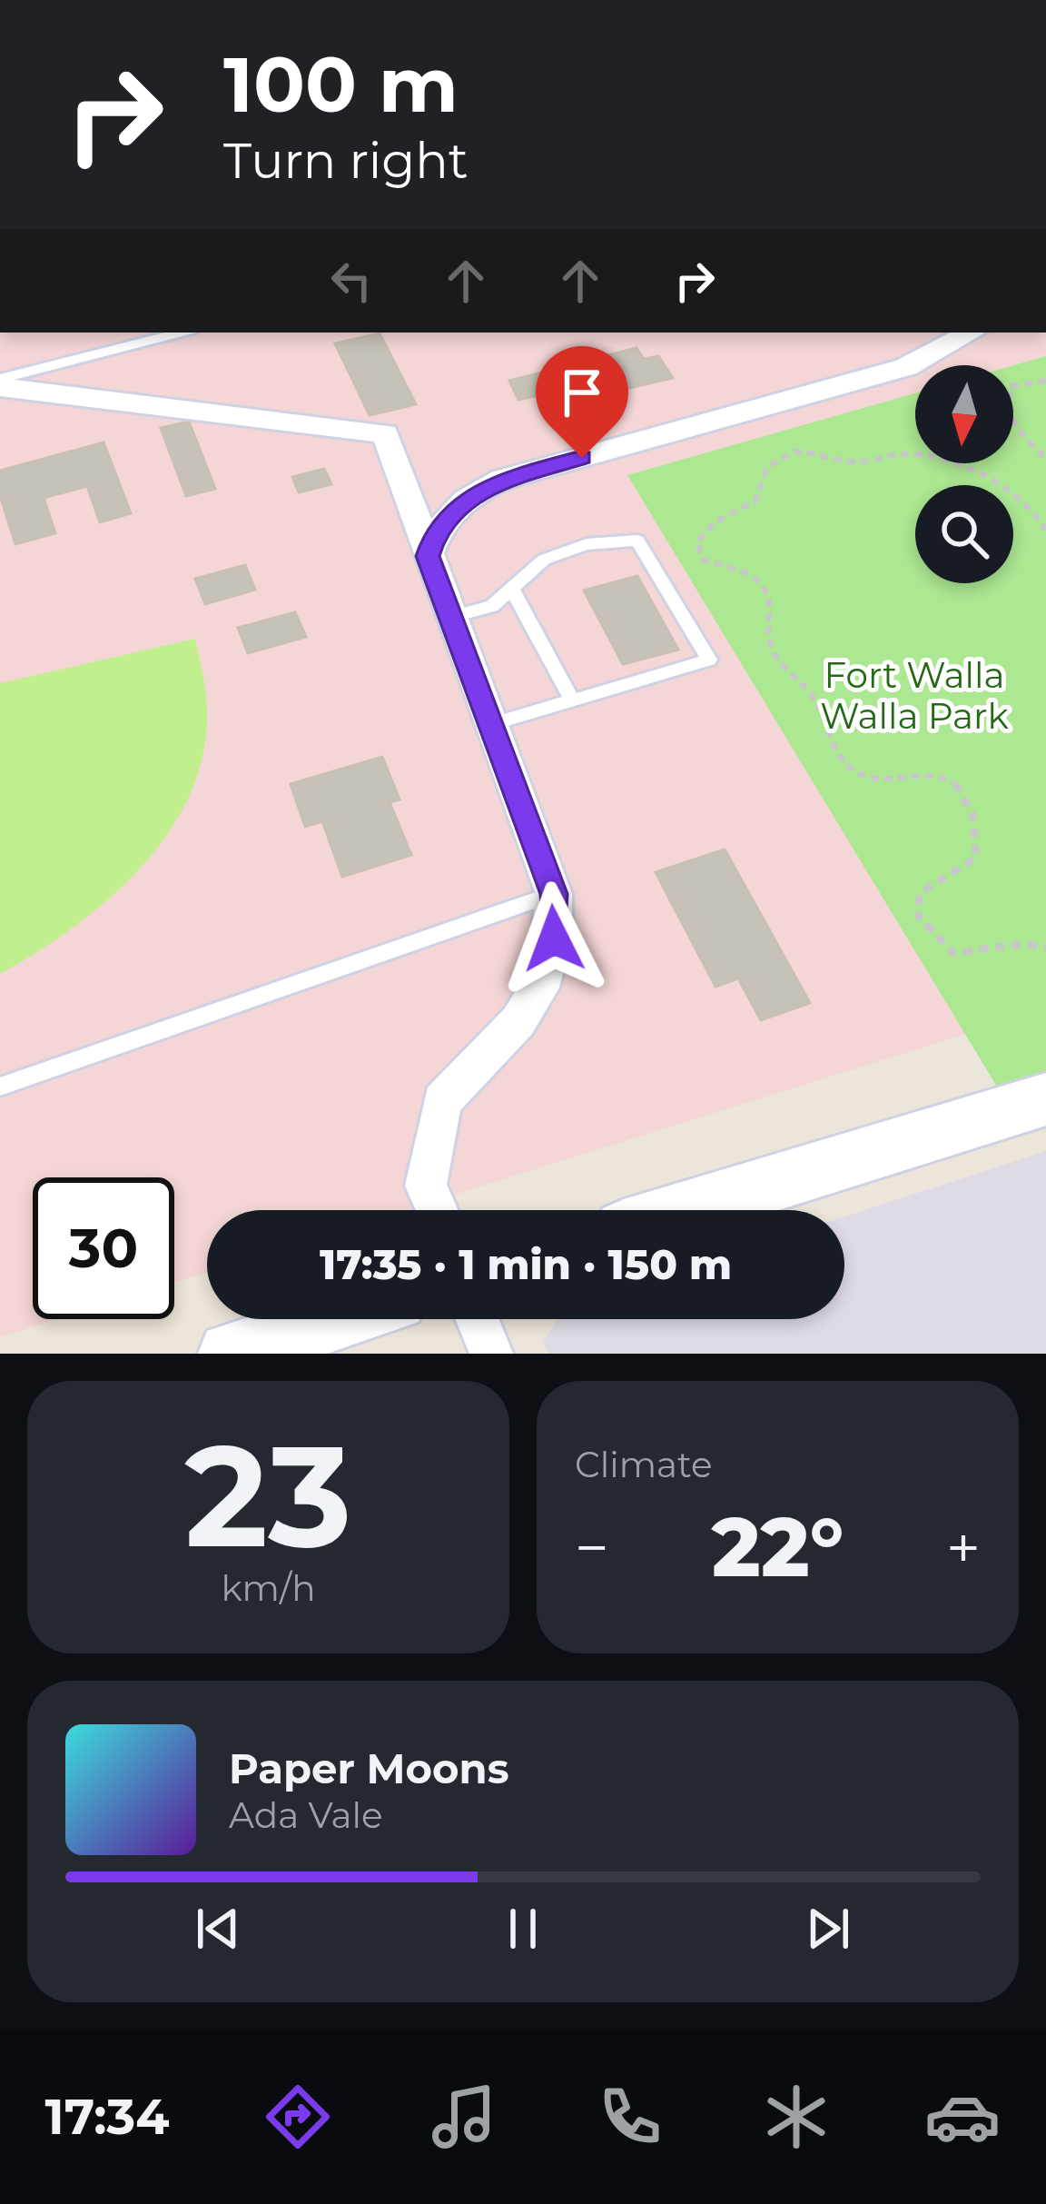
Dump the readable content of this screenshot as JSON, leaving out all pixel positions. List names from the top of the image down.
{
  "parks": ["Fort Walla Walla Park"],
  "north": "bottom",
  "page": {
    "turn": ["100 m", "Turn right"],
    "limit": "30",
    "trip": "17:35 · 1 min · 150 m",
    "tile": [
      ["23", "km/h"],
      "Climate"
    ],
    "heat": ["−", "22°", "+"],
    "song": ["Paper Moons", "Ada Vale"],
    "tabs": "17:34"
  }
}
